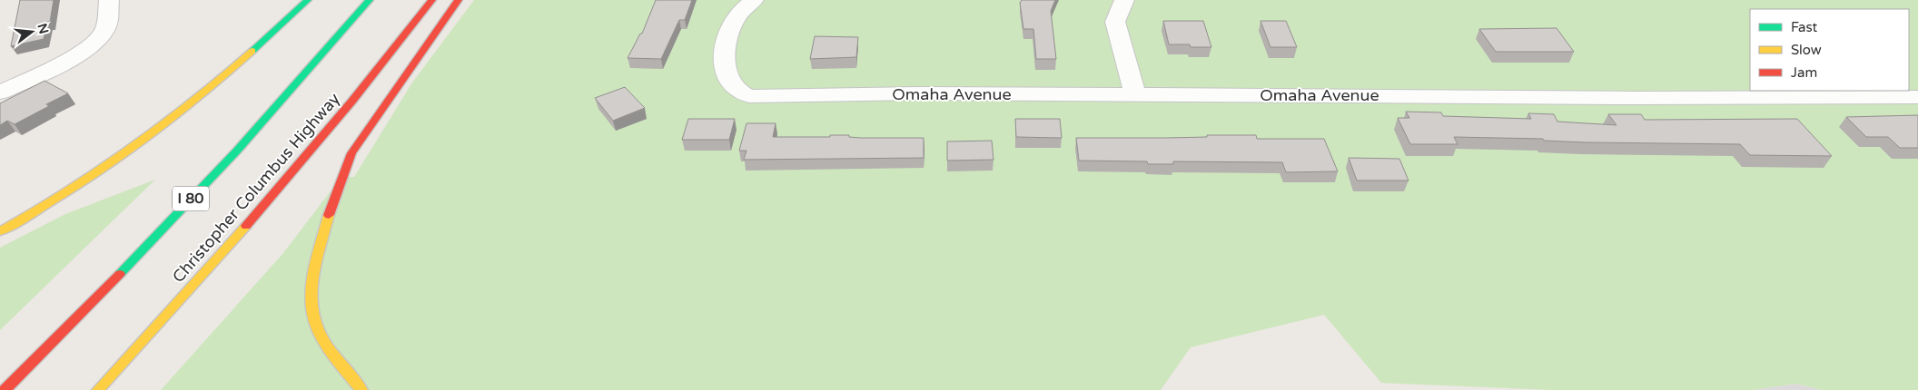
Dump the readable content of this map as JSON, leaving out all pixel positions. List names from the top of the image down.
{
  "streets": {
    "highway": ["Christopher Columbus Highway", "I 80"],
    "street": ["Omaha Avenue"]
  },
  "legend": ["Fast", "Slow", "Jam"],
  "north": "right"
}
